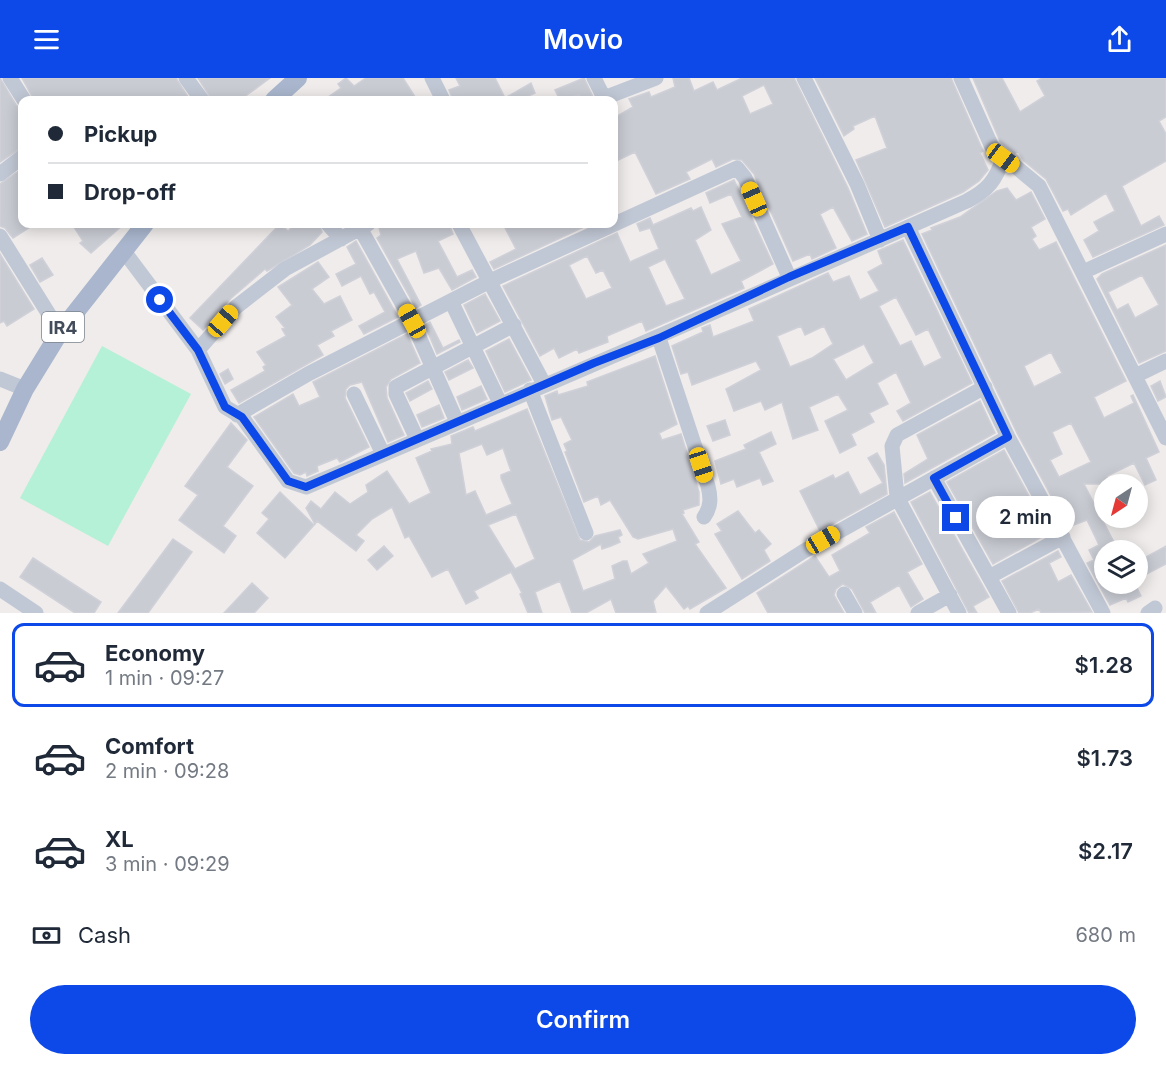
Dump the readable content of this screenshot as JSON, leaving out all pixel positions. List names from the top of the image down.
{
  "streets": {
    "main road": ["IR4"]
  },
  "north": "bottom left",
  "page": {
    "header": "Movio",
    "banner": ["Pickup", "Drop-off"],
    "bubble": "2 min",
    "list": [
      {
        "name": "Economy",
        "note": "1 min · 09:27",
        "value": "$1.28"
      },
      {
        "name": "Comfort",
        "note": "2 min · 09:28",
        "value": "$1.73"
      },
      {
        "name": "XL",
        "note": "3 min · 09:29",
        "value": "$2.17"
      }
    ],
    "pay": ["Cash", "680 m"],
    "buttons": "Confirm"
  }
}
